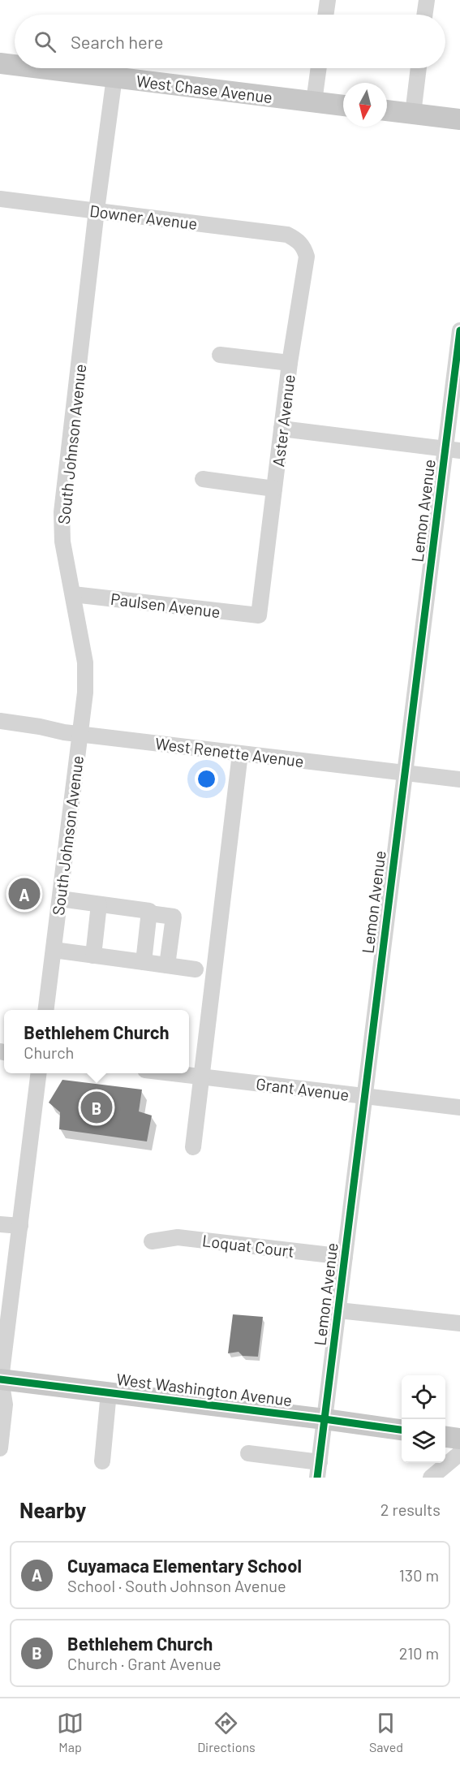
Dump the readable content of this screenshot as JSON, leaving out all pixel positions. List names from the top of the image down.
{
  "streets": {
    "main road": ["West Chase Avenue", "West Washington Avenue"],
    "street": [
      "Downer Avenue",
      "Aster Avenue",
      "South Johnson Avenue",
      "Lemon Avenue",
      "Paulsen Avenue",
      "West Renette Avenue",
      "Grant Avenue",
      "Loquat Court"
    ]
  },
  "crossings": [
    ["West Chase Avenue", "South Johnson Avenue"],
    ["Downer Avenue", "Aster Avenue"],
    ["Downer Avenue", "South Johnson Avenue"],
    ["Aster Avenue", "Paulsen Avenue"],
    ["South Johnson Avenue", "Paulsen Avenue"],
    ["South Johnson Avenue", "West Renette Avenue"],
    ["Lemon Avenue", "West Renette Avenue"],
    ["Lemon Avenue", "Grant Avenue"],
    ["Lemon Avenue", "Loquat Court"],
    ["Lemon Avenue", "West Washington Avenue"]
  ],
  "north": "bottom",
  "page": {
    "search": "Search here",
    "pins": ["A", "B"],
    "popup": ["Bethlehem Church", "Church"],
    "heading": ["Nearby", "2 results"],
    "list": [
      {
        "mark": "A",
        "name": "Cuyamaca Elementary School",
        "note": "School · South Johnson Avenue",
        "value": "130 m"
      },
      {
        "mark": "B",
        "name": "Bethlehem Church",
        "note": "Church · Grant Avenue",
        "value": "210 m"
      }
    ],
    "nav": ["Map", "Directions", "Saved"]
  }
}
